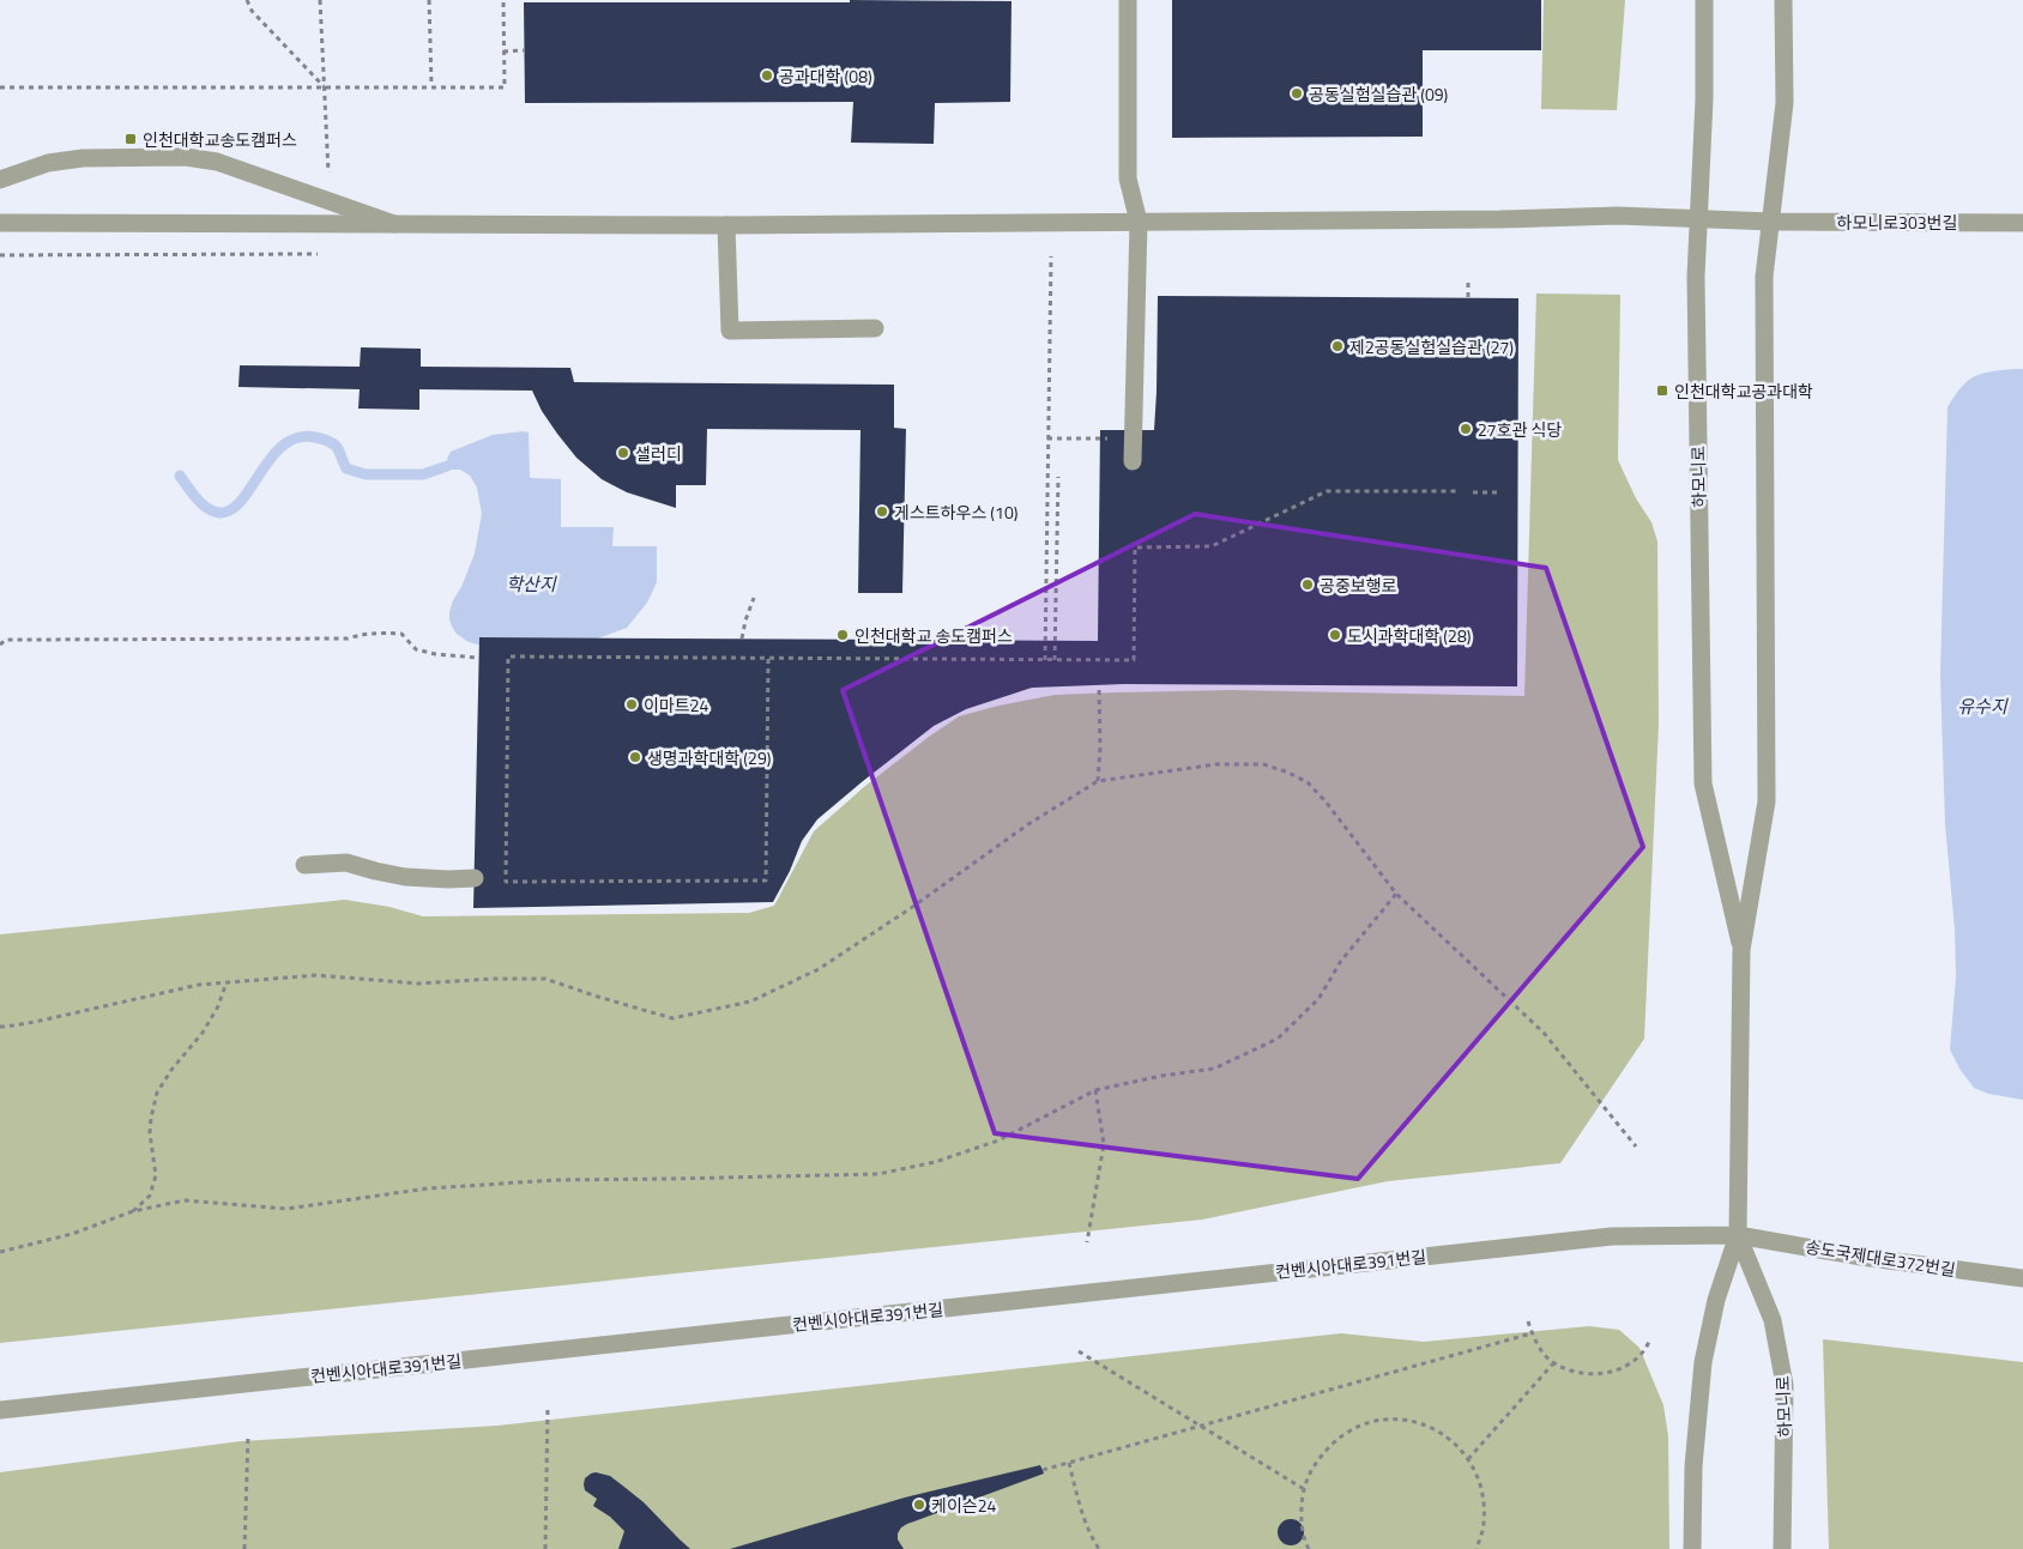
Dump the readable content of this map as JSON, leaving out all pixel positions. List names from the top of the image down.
{
  "streets": {
    "street": [
      "하모니로303번길",
      "하모니로",
      "송도국제대로372번길",
      "컨벤시아대로391번길"
    ]
  },
  "crossings": [
    ["하모니로303번길", "하모니로"],
    ["하모니로", "송도국제대로372번길"],
    ["하모니로", "컨벤시아대로391번길"],
    ["송도국제대로372번길", "컨벤시아대로391번길"]
  ],
  "water": ["학산지", "유수지"],
  "places": {
    "other": [
      "공과대학 (08)",
      "공동실험실습관 (09)",
      "제2공동실험실습관 (27)",
      "27호관 식당",
      "샐러디",
      "게스트하우스 (10)",
      "공중보행로",
      "인천대학교 송도캠퍼스",
      "도시과학대학 (28)",
      "이마트24",
      "생명과학대학 (29)",
      "케이슨24"
    ],
    "transit": ["인천대학교송도캠퍼스", "인천대학교공과대학"]
  }
}
